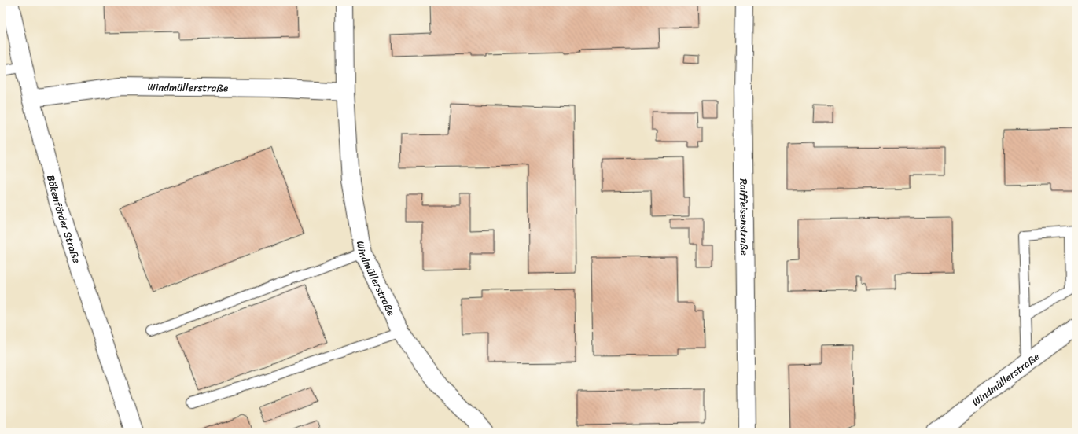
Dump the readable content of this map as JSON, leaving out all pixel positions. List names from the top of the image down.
{
  "streets": {
    "street": ["Windmüllerstraße", "Raiffeisenstraße", "Bökenförder Straße"]
  },
  "crossings": [
    ["Windmüllerstraße", "Bökenförder Straße"]
  ]
}
